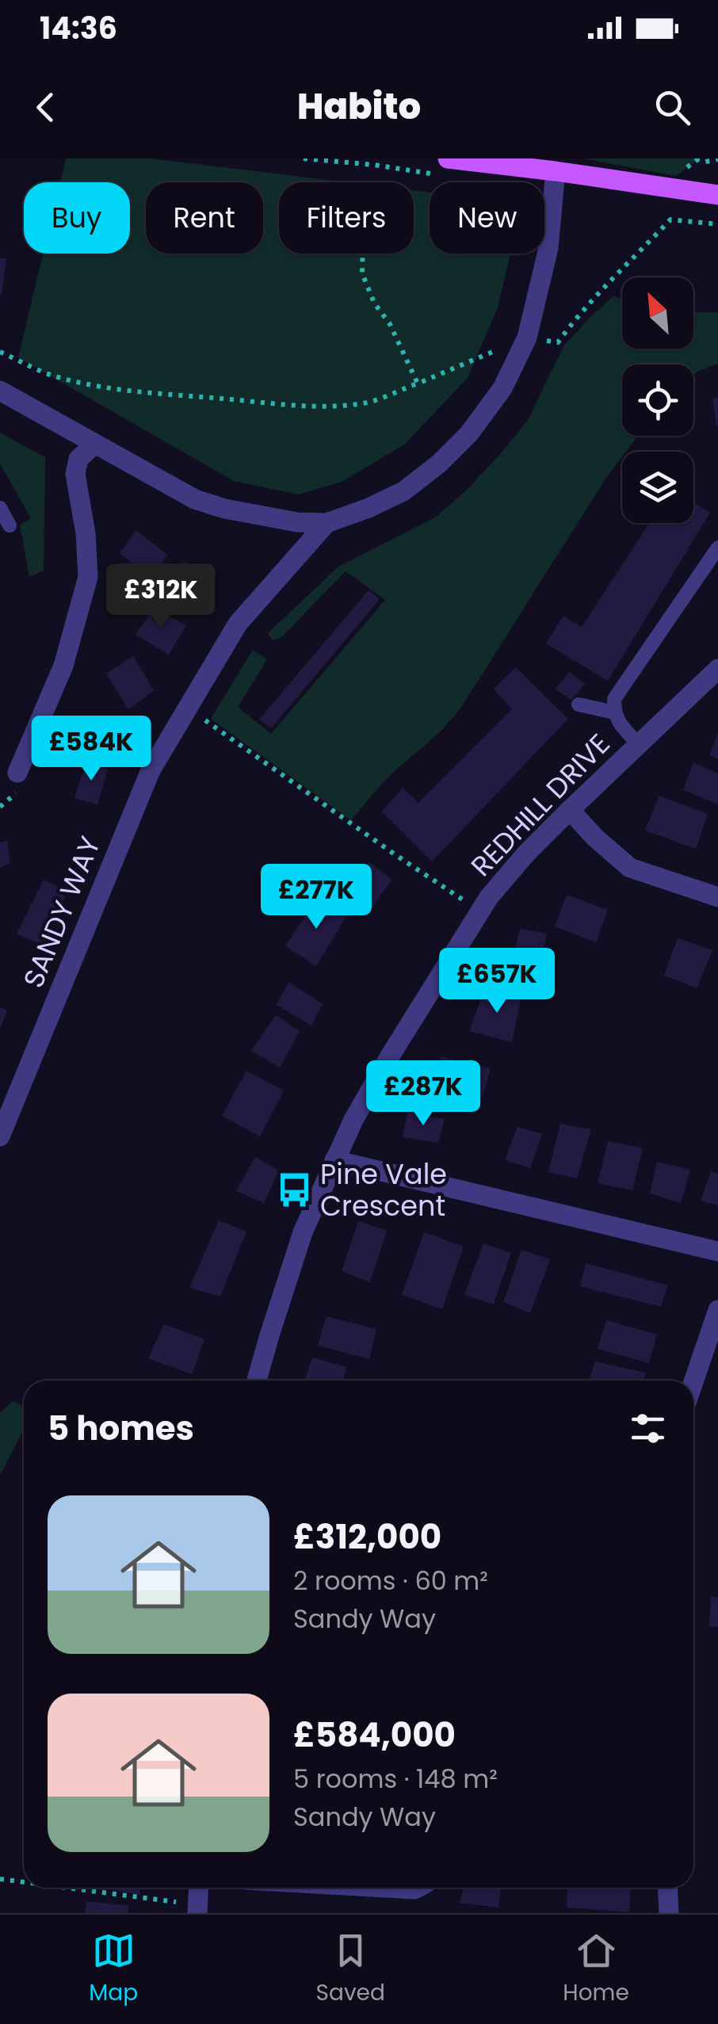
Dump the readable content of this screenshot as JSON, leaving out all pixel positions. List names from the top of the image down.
{
  "streets": {
    "street": ["REDHILL DRIVE", "SANDY WAY"]
  },
  "places": {
    "bus stop": ["Pine Vale Crescent"]
  },
  "north": "top left",
  "page": {
    "status": "14:36",
    "header": "Habito",
    "chip": [
      "Buy",
      "Rent",
      "Filters",
      "New"
    ],
    "price": [
      "£312K",
      "£584K",
      "£277K",
      "£657K",
      "£287K"
    ],
    "heading": "5 homes",
    "list": [
      {
        "name": "£312,000",
        "note": "2 rooms · 60 m² · Sandy Way"
      },
      {
        "name": "£584,000",
        "note": "5 rooms · 148 m² · Sandy Way"
      }
    ],
    "tabs": ["Map", "Saved", "Home"]
  }
}
